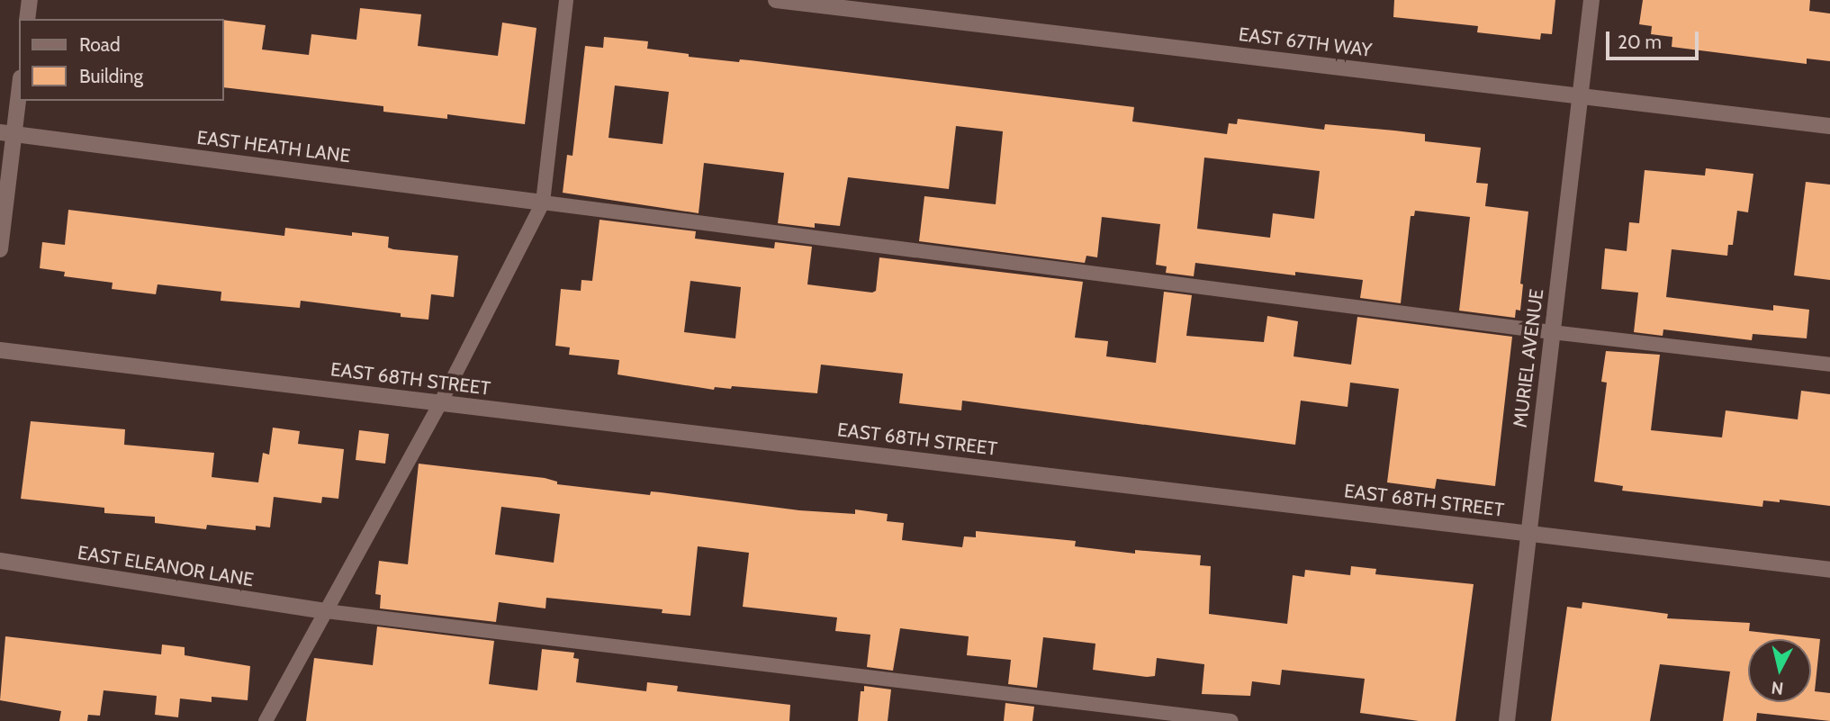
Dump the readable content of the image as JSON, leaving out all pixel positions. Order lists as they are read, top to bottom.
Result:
{
  "streets": {
    "street": [
      "EAST 67TH WAY",
      "EAST HEATH LANE",
      "MURIEL AVENUE",
      "EAST 68TH STREET",
      "EAST ELEANOR LANE"
    ]
  },
  "crossings": [
    ["EAST 67TH WAY", "MURIEL AVENUE"],
    ["MURIEL AVENUE", "EAST 68TH STREET"]
  ],
  "legend": ["Road", "Building"],
  "scale_bar": "20 m",
  "north": "bottom"
}
